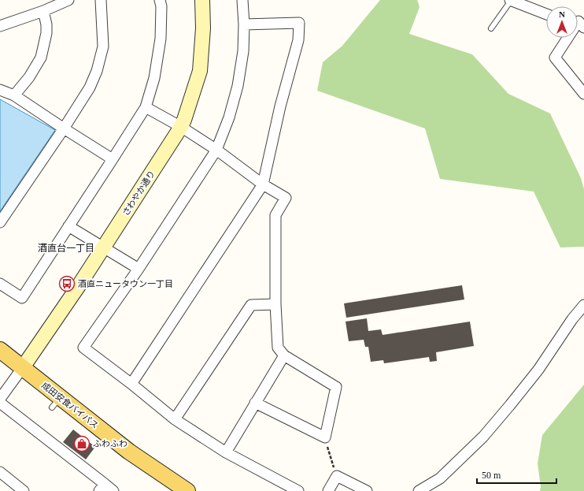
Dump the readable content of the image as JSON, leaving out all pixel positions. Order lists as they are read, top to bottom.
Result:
{
  "streets": {
    "main road": ["成田安食バイパス"],
    "street": ["さわやか通り"]
  },
  "crossings": [
    ["さわやか通り", "成田安食バイパス"]
  ],
  "districts": ["酒直台一丁目"],
  "places": {
    "bus stop": ["酒直ニュータウン一丁目"],
    "shop": ["ふわふわ"]
  },
  "scale_bar": "50 m",
  "north": "top"
}
